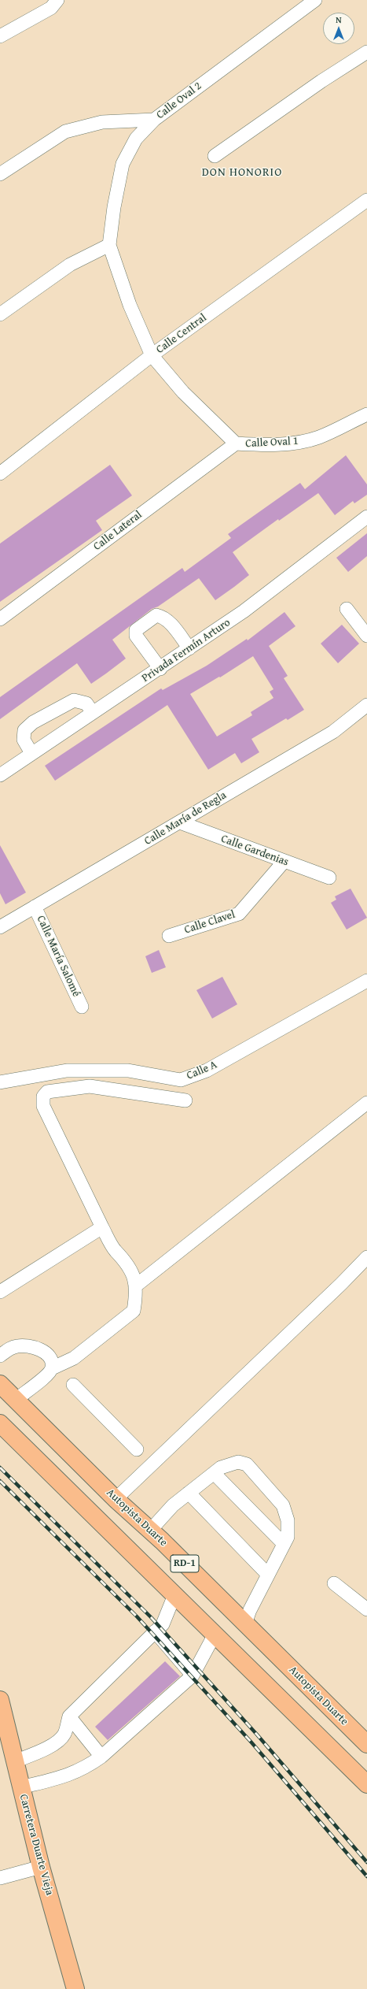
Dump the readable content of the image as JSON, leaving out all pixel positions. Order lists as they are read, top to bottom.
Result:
{
  "streets": {
    "main road": ["Autopista Duarte", "RD-1", "Carretera Duarte Vieja"],
    "street": [
      "Calle Oval 2",
      "Calle Central",
      "Calle Oval 1",
      "Calle Lateral",
      "Privada Fermín Arturo",
      "Calle María de Regla",
      "Calle Gardenias",
      "Calle Clavel",
      "Calle María Salomé",
      "Calle A"
    ]
  },
  "crossings": [
    ["Calle Oval 2", "Calle Central"],
    ["Calle Oval 2", "Calle Oval 1"],
    ["Calle Central", "Calle Oval 1"],
    ["Calle Oval 1", "Calle Lateral"],
    ["Calle María de Regla", "Calle Gardenias"],
    ["Calle María de Regla", "Calle María Salomé"],
    ["Calle Gardenias", "Calle Clavel"]
  ],
  "districts": ["DON HONORIO"],
  "north": "top"
}
